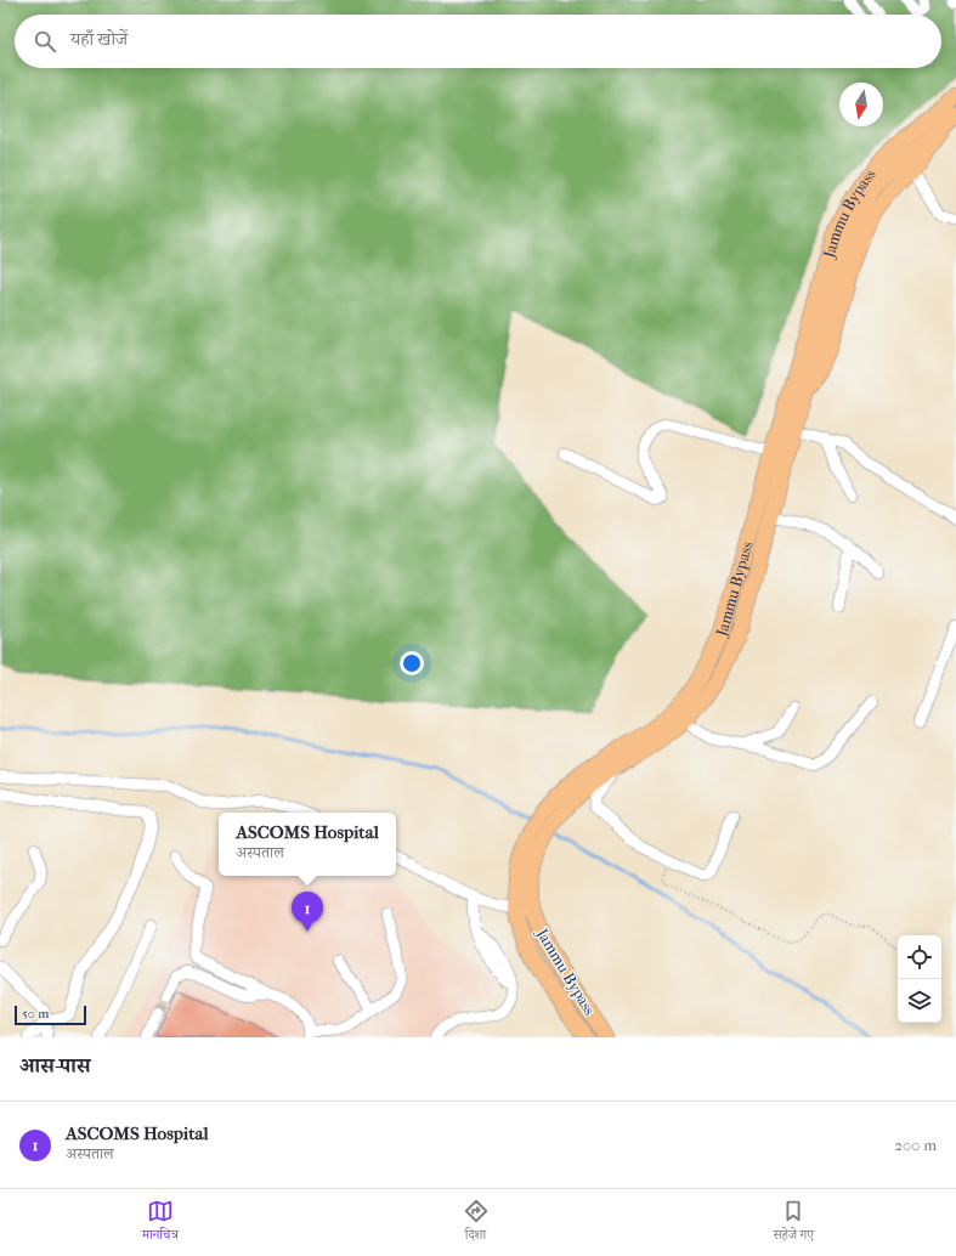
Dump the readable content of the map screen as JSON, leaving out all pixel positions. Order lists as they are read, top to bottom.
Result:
{
  "streets": {
    "highway": ["Jammu Bypass"]
  },
  "scale_bar": "50 m",
  "north": "bottom",
  "page": {
    "search": "यहाँ खोजें",
    "popup": ["ASCOMS Hospital", "अस्पताल"],
    "pins": "1",
    "scale": "50 m",
    "heading": "आस-पास",
    "list": [
      {
        "mark": "1",
        "name": "ASCOMS Hospital",
        "note": "अस्पताल",
        "value": "200 m"
      }
    ],
    "nav": ["मानचित्र", "दिशा", "सहेजे गए"]
  }
}
